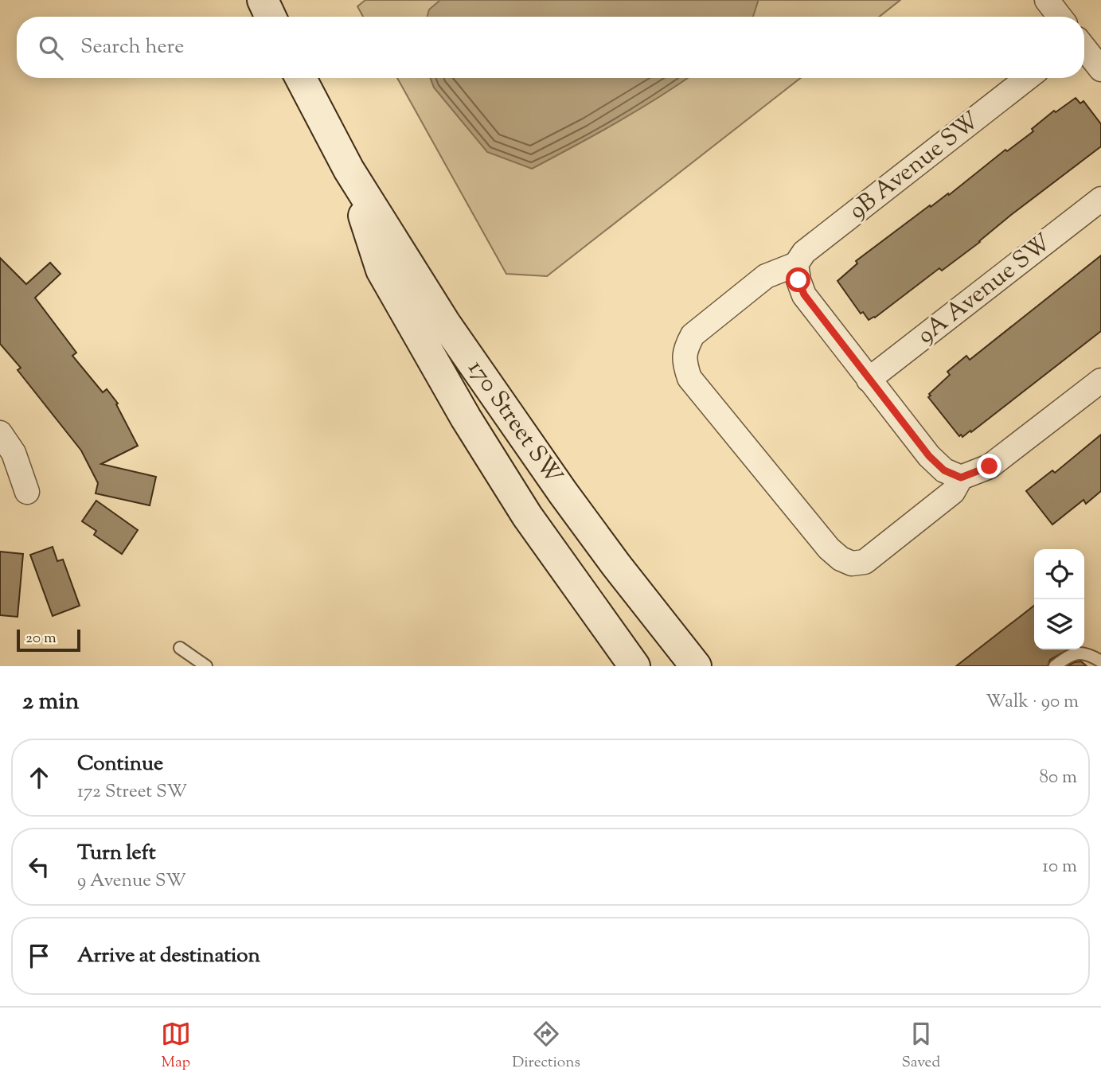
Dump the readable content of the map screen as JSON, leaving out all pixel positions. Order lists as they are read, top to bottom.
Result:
{
  "streets": {
    "main road": ["170 Street SW"],
    "street": ["9B Avenue SW", "9A Avenue SW"]
  },
  "scale_bar": "20 m",
  "page": {
    "search": "Search here",
    "scale": "20 m",
    "heading": ["2 min", "Walk · 90 m"],
    "list": [
      ["Continue", "172 Street SW", "80 m"],
      ["Turn left", "9 Avenue SW", "10 m"],
      "Arrive at destination"
    ],
    "nav": ["Map", "Directions", "Saved"]
  }
}
